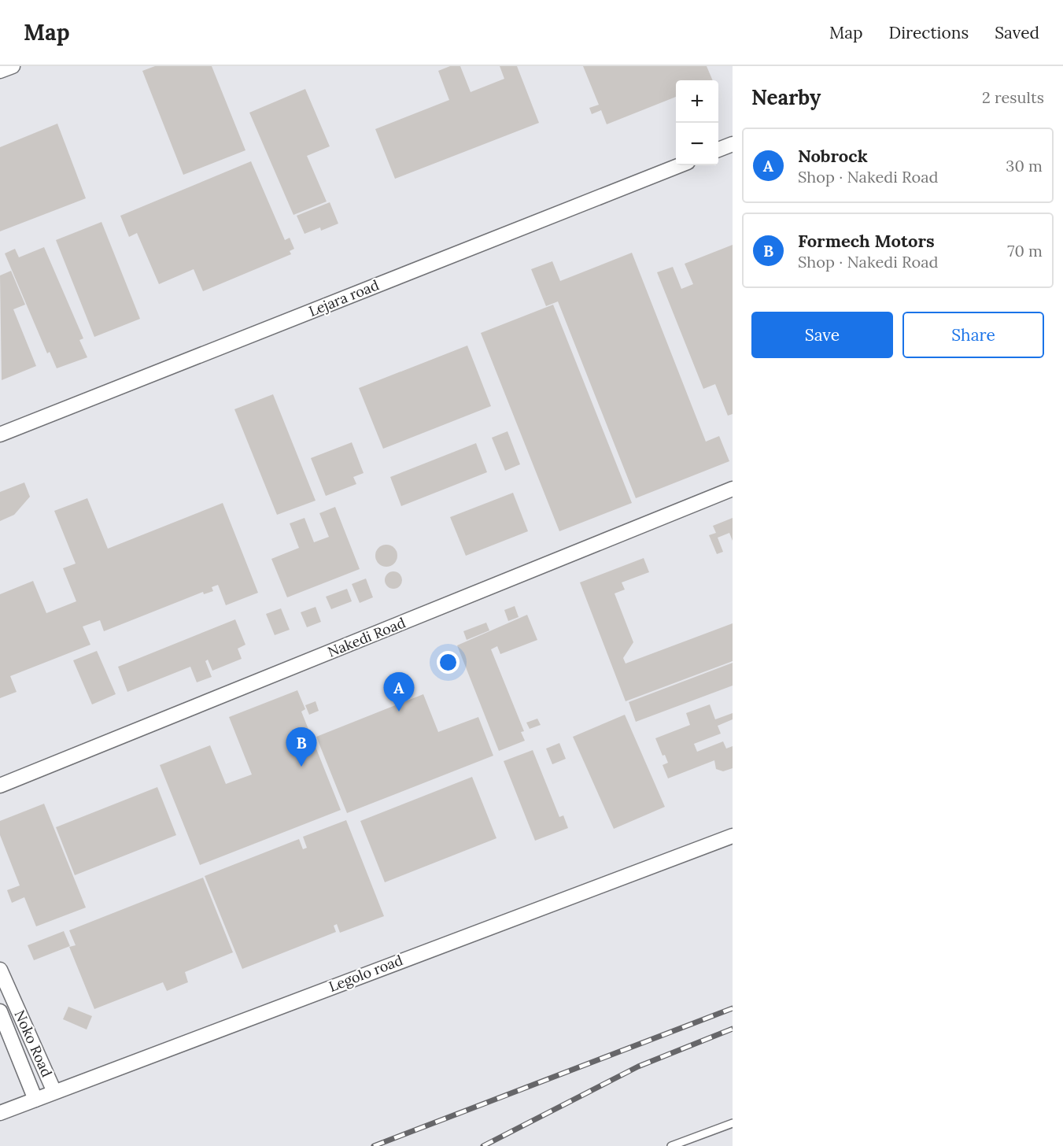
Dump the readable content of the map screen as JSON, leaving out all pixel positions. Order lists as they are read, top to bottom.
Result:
{
  "streets": {
    "street": [
      "Lejara road",
      "Nakedi Road",
      "Legolo road",
      "Noko Road"
    ]
  },
  "crossings": [
    ["Legolo road", "Noko Road"]
  ],
  "page": {
    "header": "Map",
    "nav": ["Map", "Directions", "Saved"],
    "heading": ["Nearby", "2 results"],
    "map_buttons": ["+", "−"],
    "list": [
      {
        "mark": "A",
        "name": "Nobrock",
        "note": "Shop · Nakedi Road",
        "value": "30 m"
      },
      {
        "mark": "B",
        "name": "Formech Motors",
        "note": "Shop · Nakedi Road",
        "value": "70 m"
      }
    ],
    "buttons": ["Save", "Share"],
    "pins": ["A", "B"]
  }
}
